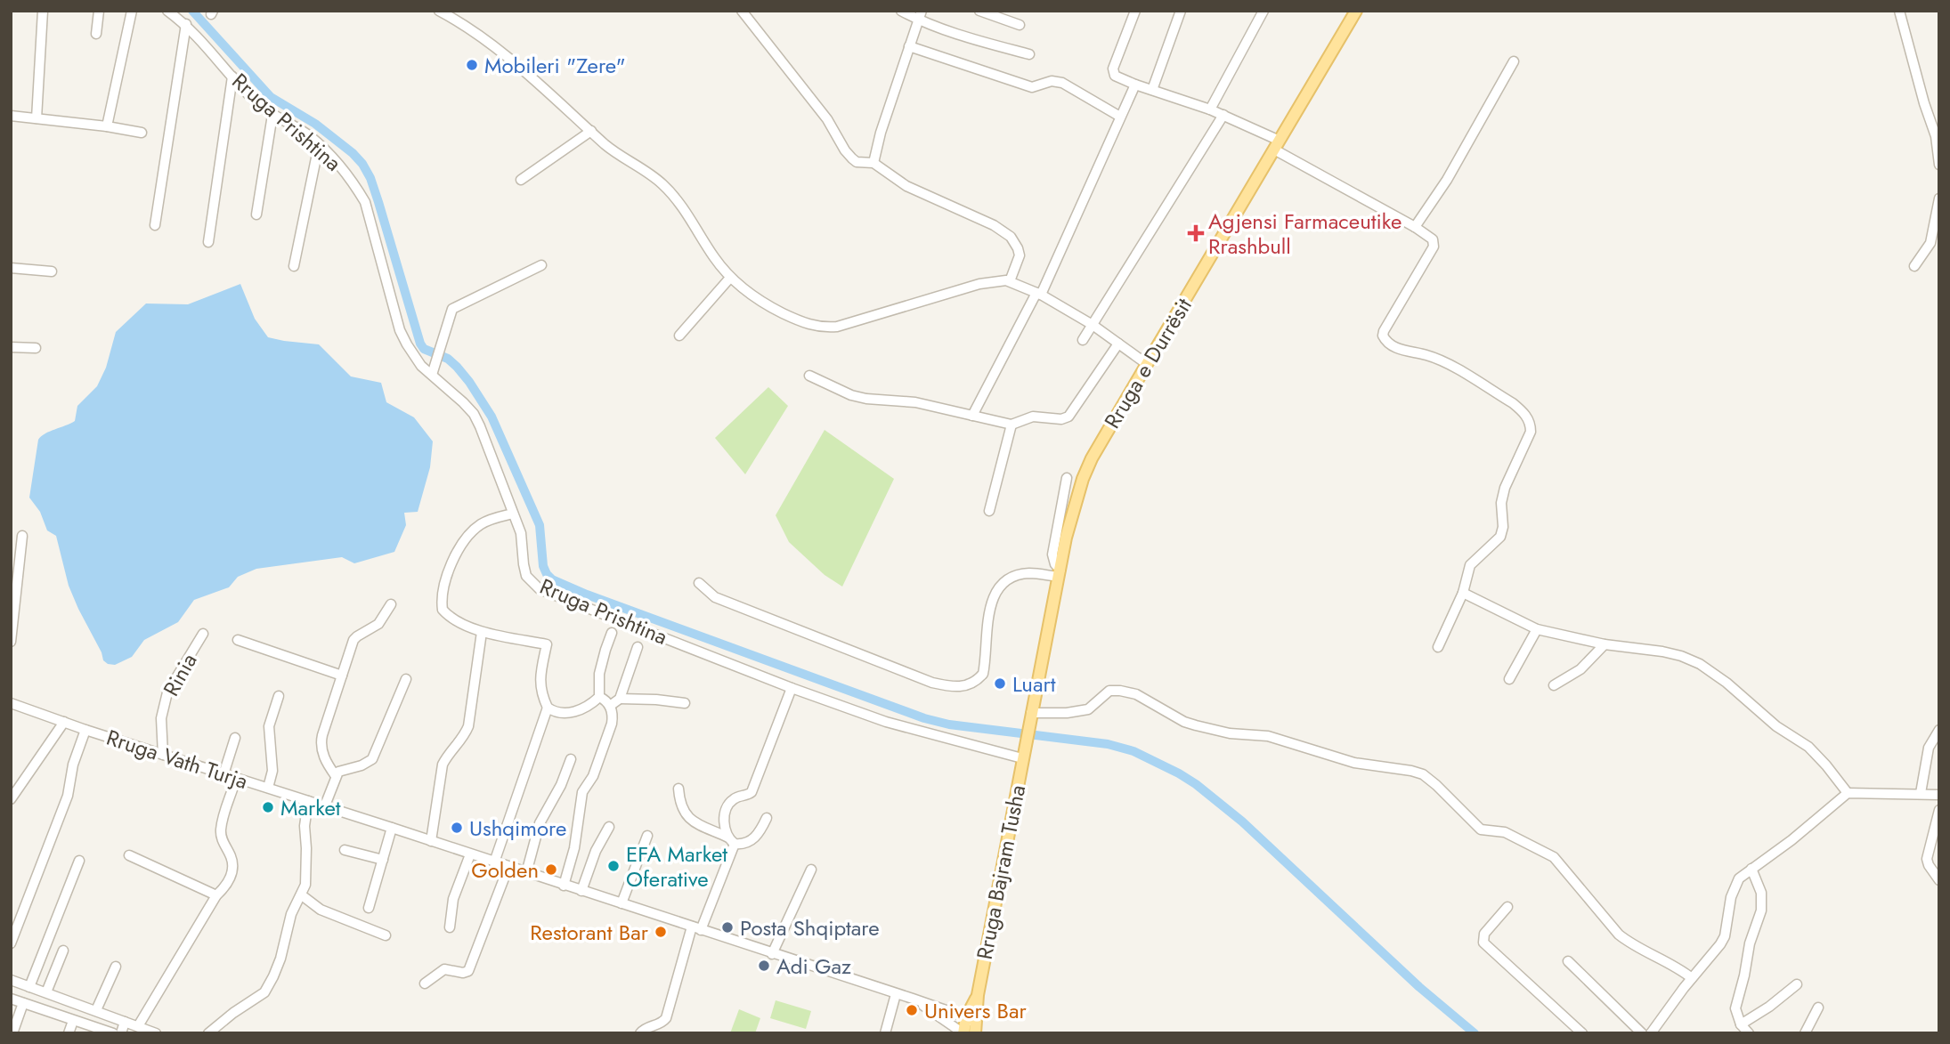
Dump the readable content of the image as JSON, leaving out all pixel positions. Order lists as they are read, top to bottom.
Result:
{
  "streets": {
    "main road": ["Rruga e Durrësit", "Rruga Bajram Tusha"],
    "street": ["Rruga Prishtina", "Rinia", "Rruga Vath Turja"]
  },
  "crossings": [
    ["Rruga Prishtina", "Rruga e Durrësit"],
    ["Rruga Prishtina", "Rruga Bajram Tusha"],
    ["Rruga e Durrësit", "Rruga Bajram Tusha"],
    ["Rinia", "Rruga Vath Turja"],
    ["Rruga Vath Turja", "Rruga Bajram Tusha"]
  ],
  "places": {
    "other": [
      "Mobileri \"Zere\"",
      "Luart",
      "Market",
      "Ushqimore",
      "EFA Market Oferative",
      "Golden",
      "Posta Shqiptare",
      "Restorant Bar",
      "Adi Gaz",
      "Univers Bar"
    ],
    "health": ["Agjensi Farmaceutike Rrashbull"]
  }
}
